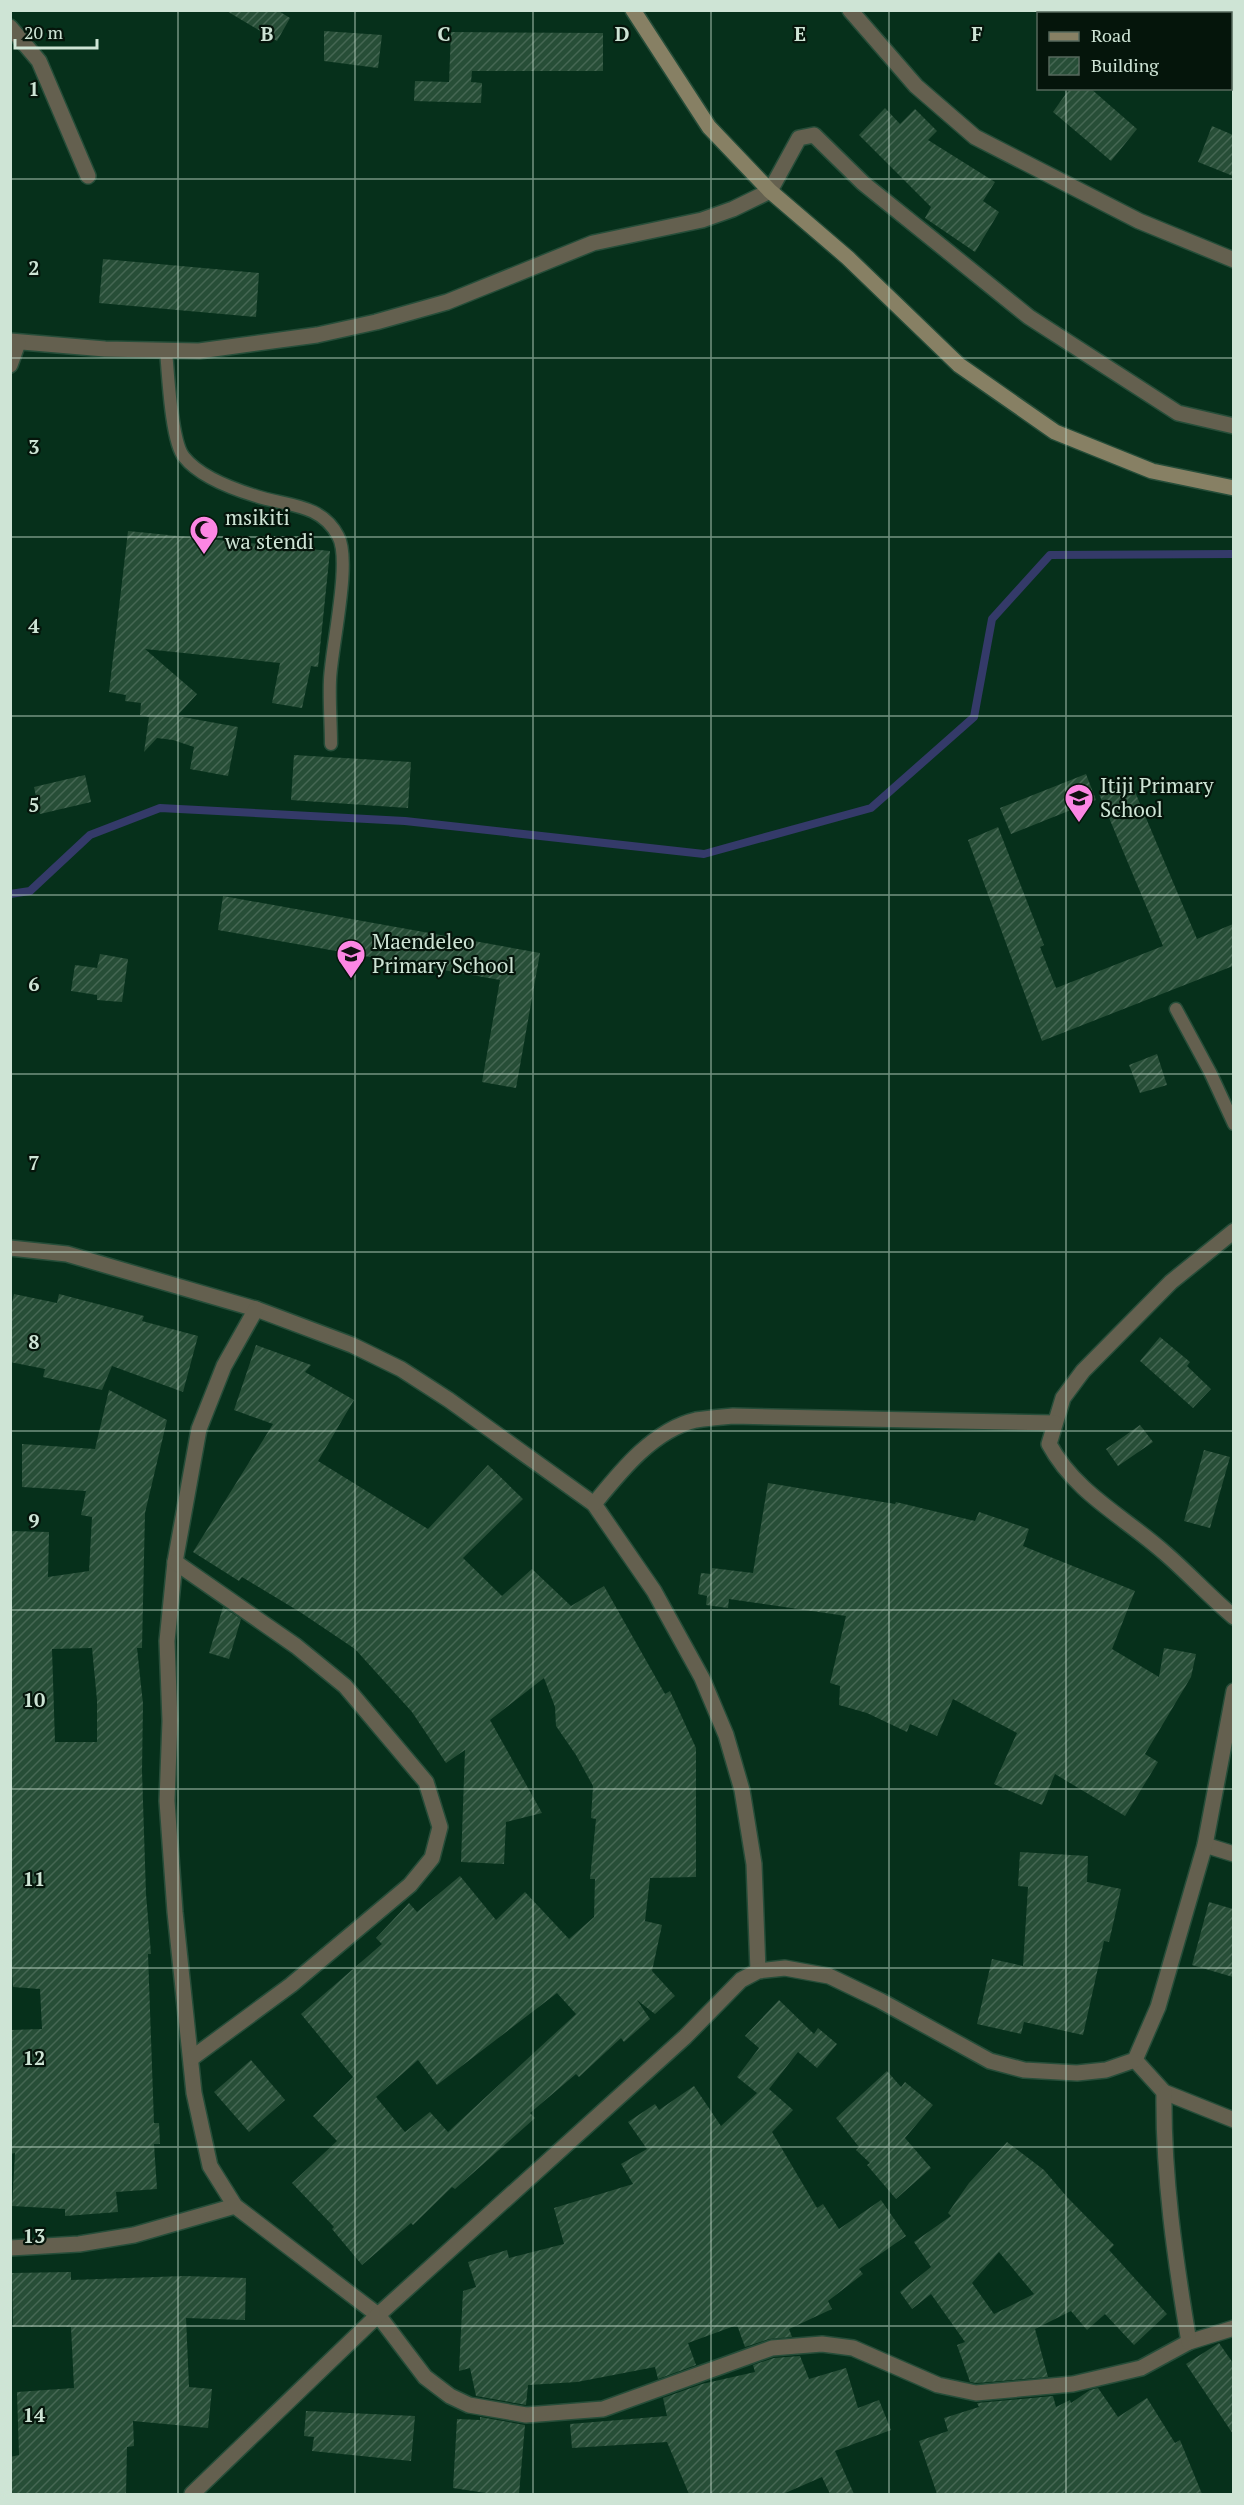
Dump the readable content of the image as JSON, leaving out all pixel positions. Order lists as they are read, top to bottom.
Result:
{
  "places": {
    "mosque": ["msikiti wa stendi"],
    "school or university": ["Itiji Primary School", "Maendeleo Primary School"]
  },
  "legend": ["Road", "Building"],
  "scale_bar": "20 m",
  "grid": {
    "columns": [
      "B",
      "C",
      "D",
      "E",
      "F"
    ],
    "rows": [
      "1",
      "2",
      "3",
      "4",
      "5",
      "6",
      "7",
      "8",
      "9",
      "10",
      "11",
      "12",
      "13",
      "14"
    ]
  }
}
